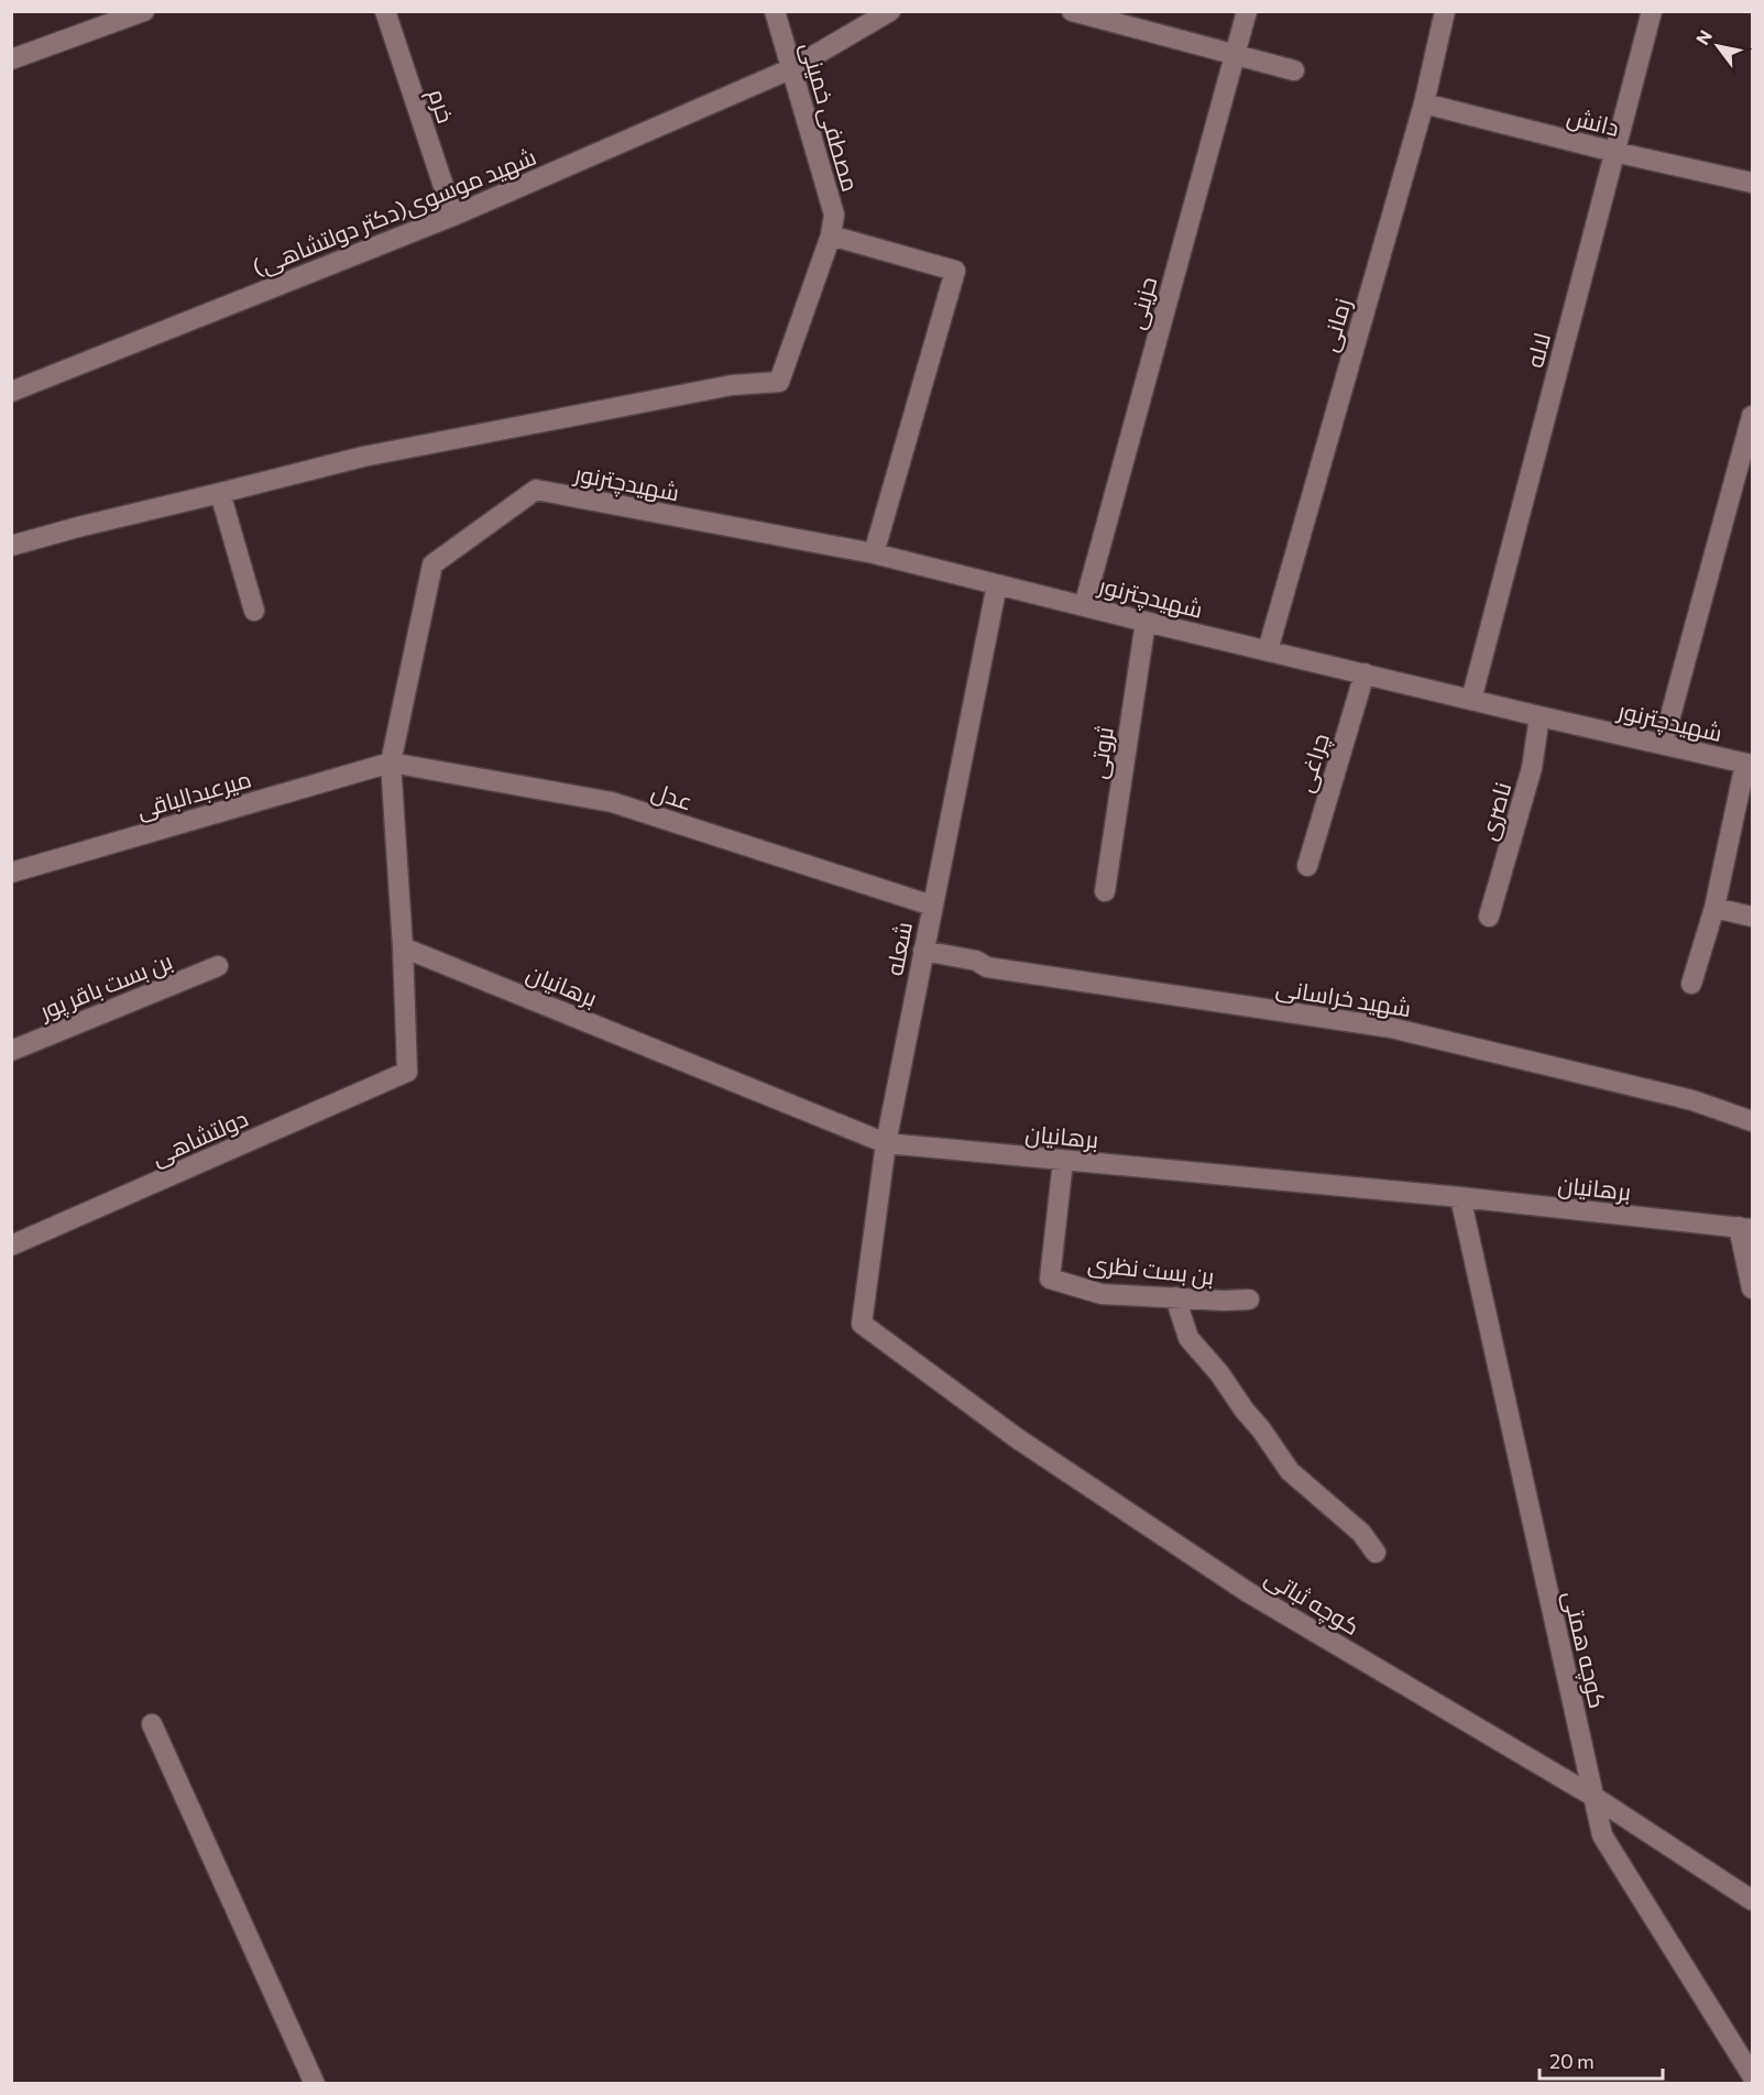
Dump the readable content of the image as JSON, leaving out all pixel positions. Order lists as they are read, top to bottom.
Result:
{
  "streets": {
    "street": [
      "خرم",
      "مصطفی خمینی",
      "دانش",
      "شهید موسوی(دکتر دولتشاهی)",
      "حزینی",
      "زمانی",
      "لاله",
      "شهیدچترنور",
      "ثروتی",
      "چراغی",
      "میرعبدالباقی",
      "عدل",
      "ناصری",
      "شعله",
      "بن بست باقر پور",
      "برهانیان",
      "شهید خراسانی",
      "دولتشاهی",
      "بن بست نظری",
      "کوچه ثباتی",
      "کوچه همتی"
    ]
  },
  "crossings": [
    ["خرم", "شهید موسوی(دکتر دولتشاهی)"],
    ["مصطفی خمینی", "شهید موسوی(دکتر دولتشاهی)"],
    ["دانش", "زمانی"],
    ["دانش", "لاله"],
    ["حزینی", "شهیدچترنور"],
    ["زمانی", "شهیدچترنور"],
    ["لاله", "شهیدچترنور"],
    ["شهیدچترنور", "ثروتی"],
    ["شهیدچترنور", "چراغی"],
    ["شهیدچترنور", "میرعبدالباقی"],
    ["شهیدچترنور", "عدل"],
    ["شهیدچترنور", "ناصری"],
    ["شهیدچترنور", "شعله"],
    ["میرعبدالباقی", "عدل"],
    ["عدل", "شعله"],
    ["شعله", "برهانیان"],
    ["شعله", "شهید خراسانی"],
    ["شعله", "کوچه ثباتی"],
    ["برهانیان", "دولتشاهی"],
    ["برهانیان", "بن بست نظری"],
    ["برهانیان", "کوچه همتی"],
    ["کوچه ثباتی", "کوچه همتی"]
  ],
  "scale_bar": "20 m",
  "north": "top left"
}
